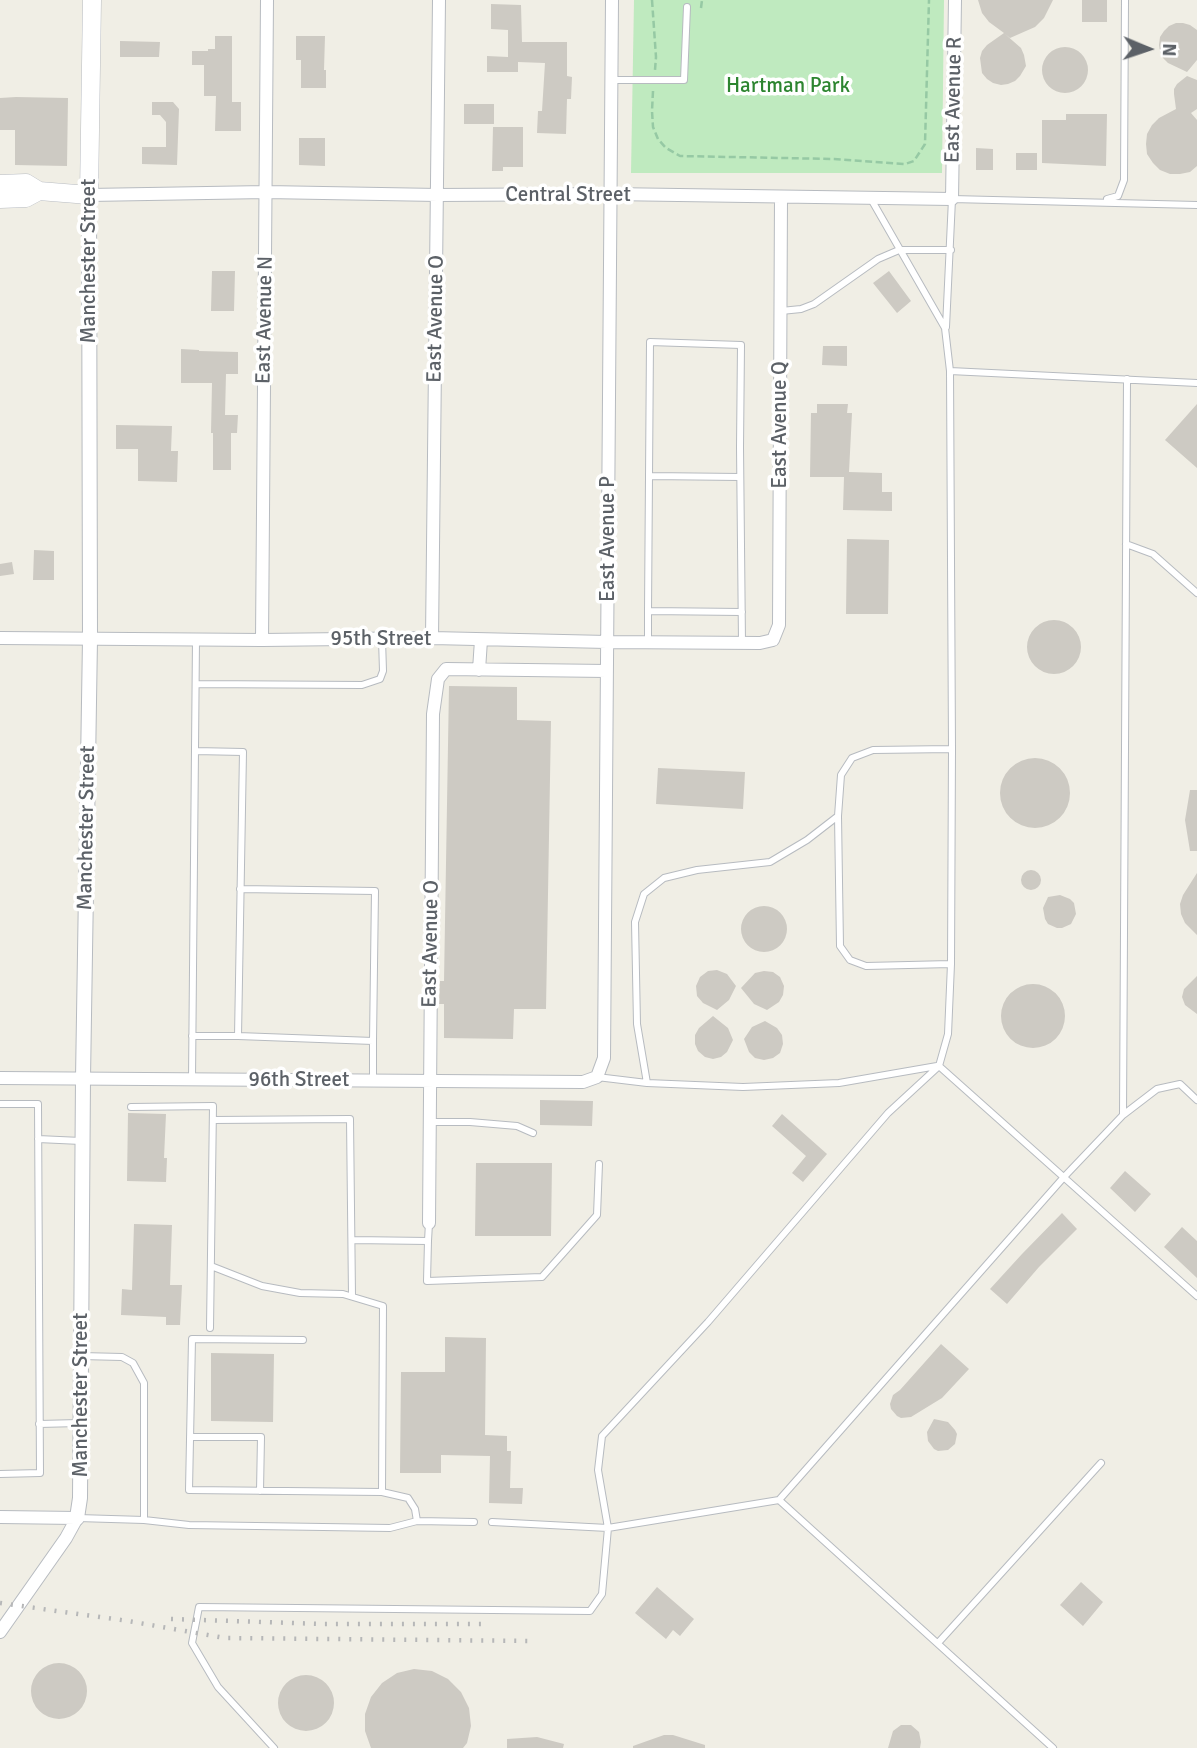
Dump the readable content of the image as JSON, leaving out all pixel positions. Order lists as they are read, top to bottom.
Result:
{
  "streets": {
    "main road": ["Central Street", "Manchester Street"],
    "street": [
      "East Avenue R",
      "East Avenue O",
      "East Avenue N",
      "East Avenue Q",
      "East Avenue P",
      "95th Street",
      "96th Street"
    ]
  },
  "crossings": [
    ["East Avenue R", "Central Street"],
    ["Central Street", "Manchester Street"],
    ["Central Street", "East Avenue O"],
    ["Central Street", "East Avenue N"],
    ["Central Street", "East Avenue Q"],
    ["Central Street", "East Avenue P"],
    ["Manchester Street", "95th Street"],
    ["Manchester Street", "96th Street"],
    ["East Avenue O", "95th Street"],
    ["East Avenue O", "96th Street"],
    ["East Avenue N", "95th Street"],
    ["East Avenue Q", "95th Street"],
    ["East Avenue P", "95th Street"],
    ["East Avenue P", "96th Street"]
  ],
  "parks": ["Hartman Park"],
  "north": "right"
}
